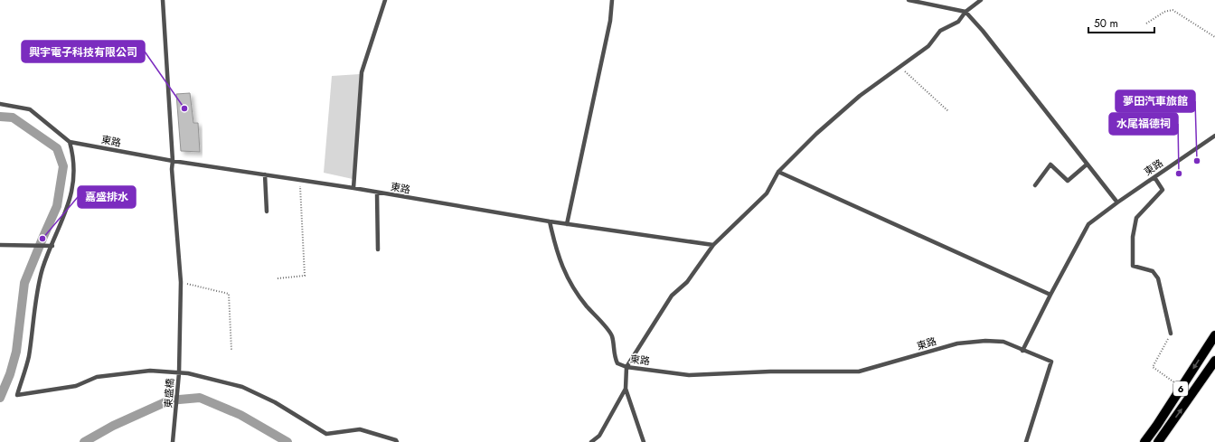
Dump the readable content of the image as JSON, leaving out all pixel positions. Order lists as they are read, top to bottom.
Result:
{
  "streets": {
    "main road": ["6"],
    "lane": ["東路", "東盛橋"]
  },
  "crossings": [
    ["東路", "東盛橋"]
  ],
  "places": [
    "興宇電子科技有限公司",
    "夢田汽車旅館",
    "水尾福德祠",
    "嘉盛排水"
  ],
  "scale_bar": "50 m"
}
